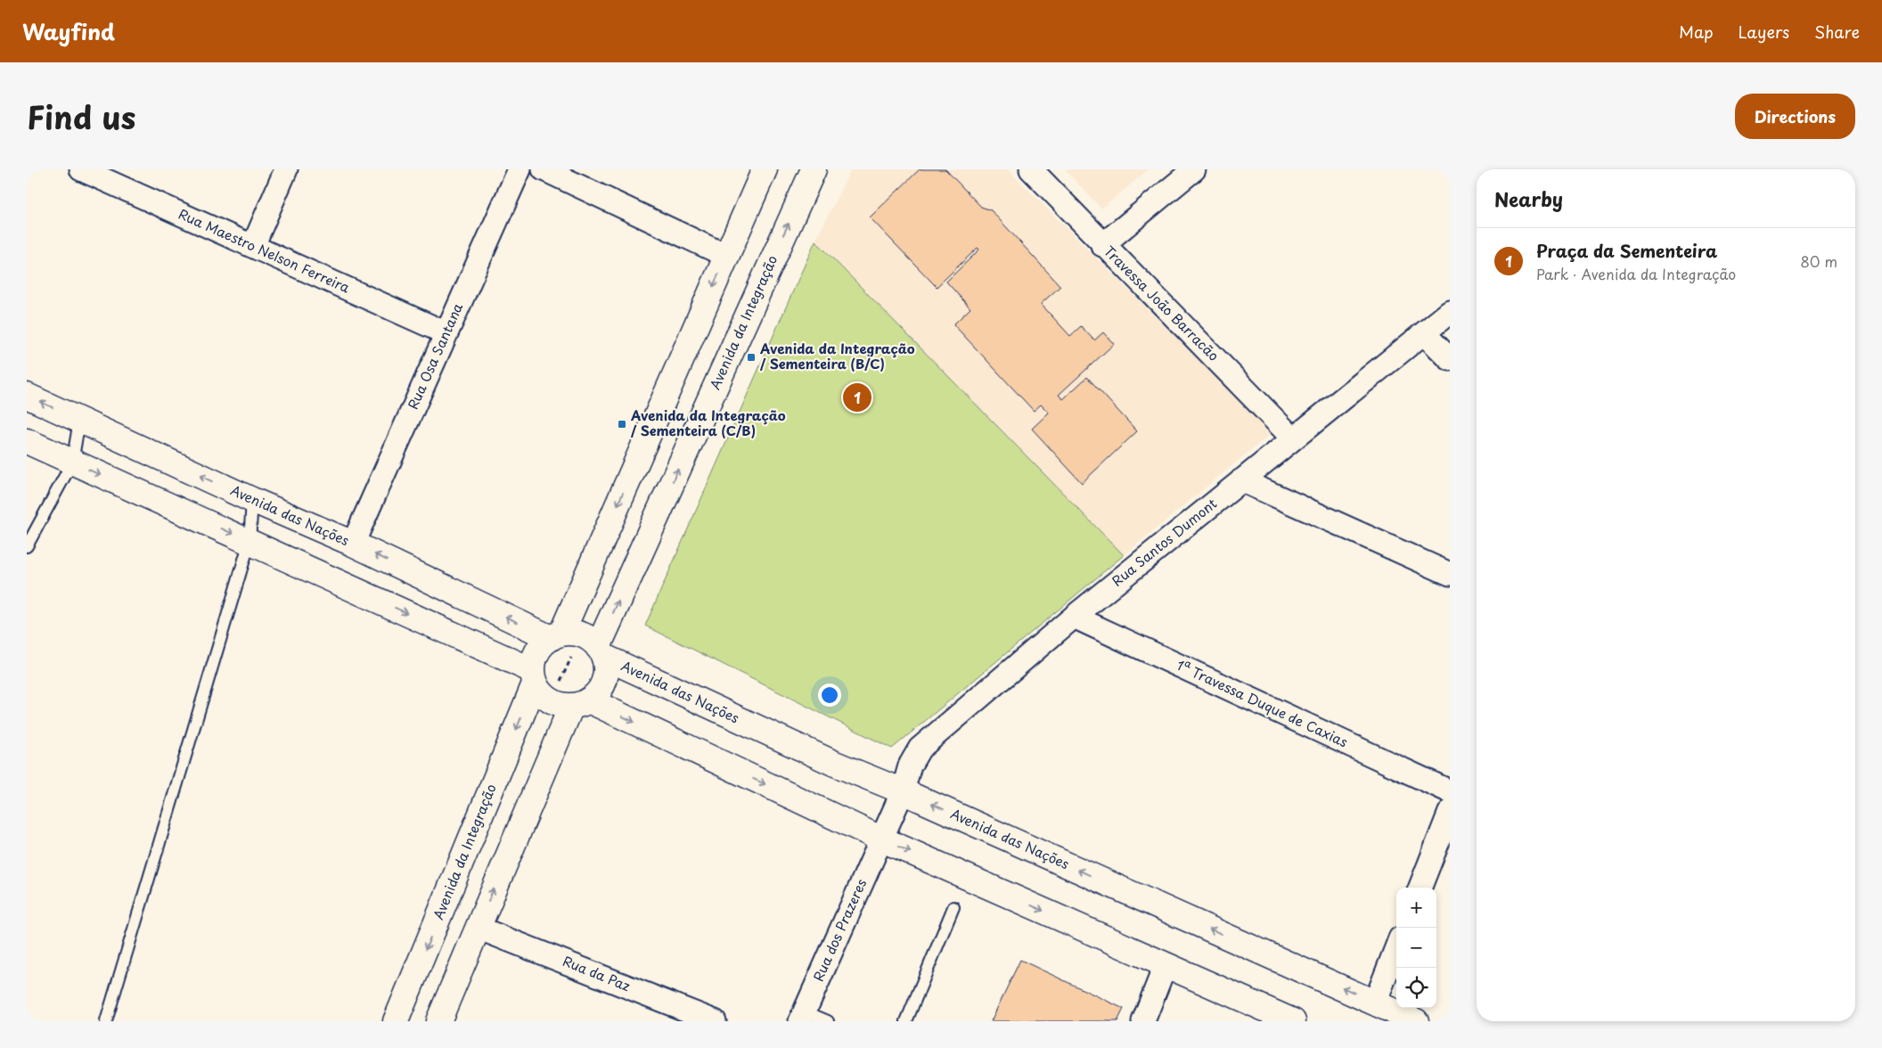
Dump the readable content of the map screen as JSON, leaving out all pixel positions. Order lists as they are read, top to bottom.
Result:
{
  "streets": {
    "main road": ["Avenida da Integração", "Avenida das Nações"],
    "street": [
      "Rua Maestro Nelson Ferreira",
      "Travessa João Barracão",
      "Rua Osa Santana",
      "Rua Santos Dumont",
      "1ª Travessa Duque de Caxias",
      "Rua dos Prazeres",
      "Rua da Paz"
    ]
  },
  "crossings": [
    ["Rua Maestro Nelson Ferreira", "Rua Osa Santana"],
    ["Travessa João Barracão", "Rua Santos Dumont"],
    ["Avenida da Integração", "Avenida das Nações"],
    ["Rua Osa Santana", "Avenida das Nações"],
    ["Avenida das Nações", "Rua Santos Dumont"],
    ["Avenida das Nações", "Rua dos Prazeres"],
    ["Rua Santos Dumont", "1ª Travessa Duque de Caxias"],
    ["Rua Santos Dumont", "Rua dos Prazeres"]
  ],
  "places": {
    "transit": ["Avenida da Integração / Sementeira (B/C)", "Avenida da Integração / Sementeira (C/B)"]
  },
  "page": {
    "header": "Wayfind",
    "nav": ["Map", "Layers", "Share"],
    "title": "Find us",
    "buttons": "Directions",
    "heading": "Nearby",
    "list": [
      {
        "mark": "1",
        "name": "Praça da Sementeira",
        "note": "Park · Avenida da Integração",
        "value": "80 m"
      }
    ],
    "pins": "1",
    "map_buttons": ["+", "−"]
  }
}
